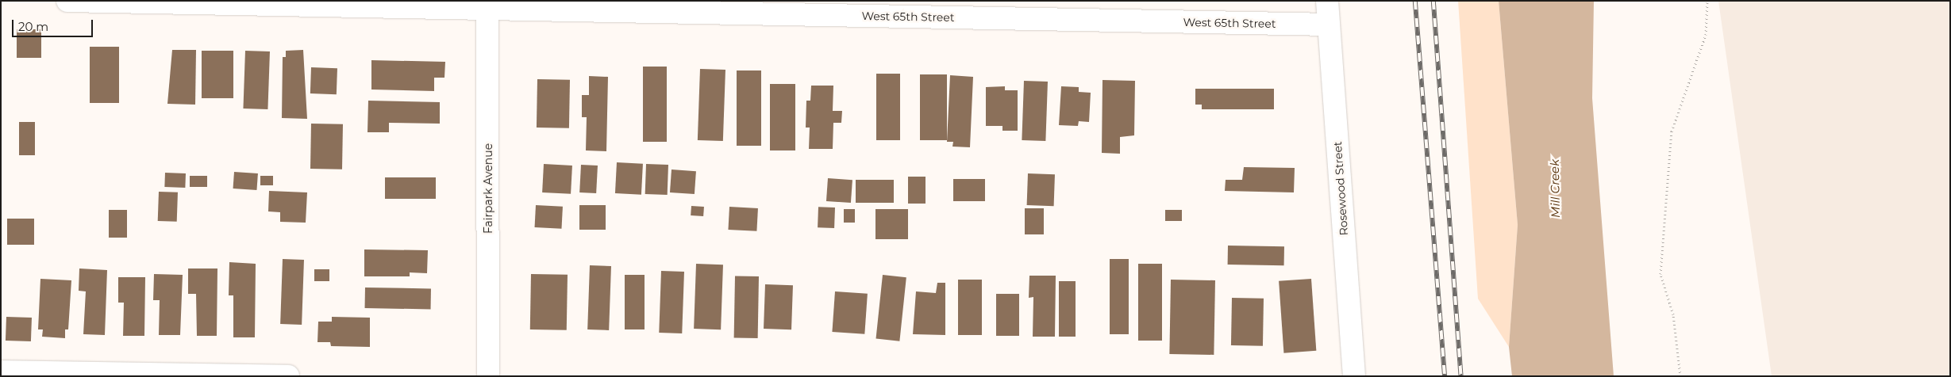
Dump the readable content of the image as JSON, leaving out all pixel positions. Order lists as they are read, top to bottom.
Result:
{
  "streets": {
    "street": ["West 65th Street", "Fairpark Avenue", "Rosewood Street"]
  },
  "crossings": [
    ["West 65th Street", "Fairpark Avenue"],
    ["West 65th Street", "Rosewood Street"]
  ],
  "water": ["Mill Creek"],
  "scale_bar": "20 m"
}
